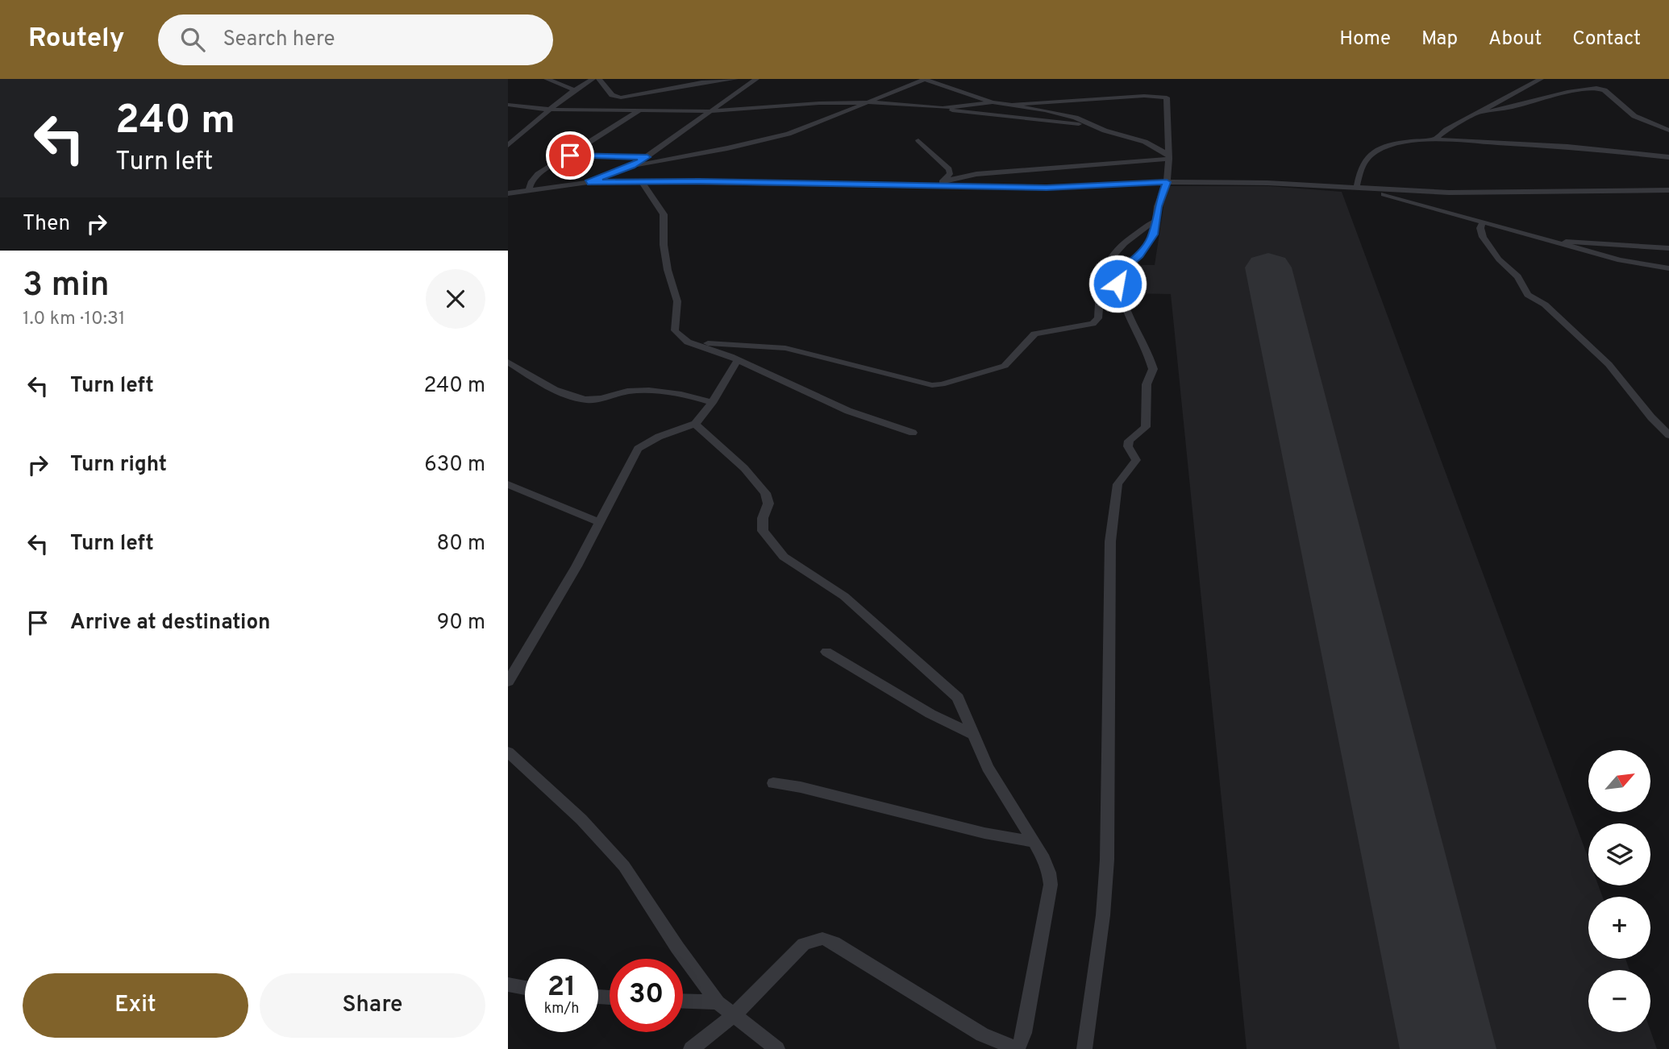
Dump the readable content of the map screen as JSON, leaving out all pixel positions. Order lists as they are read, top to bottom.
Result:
{
  "north": "top right",
  "page": {
    "header": "Routely",
    "search": "Search here",
    "nav": [
      "Home",
      "Map",
      "About",
      "Contact"
    ],
    "turn": ["240 m", "Turn left"],
    "then": "Then",
    "heading": ["3 min", "1.0 km · 10:31"],
    "list": [
      {
        "name": "Turn left",
        "value": "240 m"
      },
      {
        "name": "Turn right",
        "value": "630 m"
      },
      {
        "name": "Turn left",
        "value": "80 m"
      },
      {
        "name": "Arrive at destination",
        "value": "90 m"
      }
    ],
    "map_buttons": ["+", "−"],
    "speed": "21 km/h",
    "limit": "30",
    "buttons": ["Exit", "Share"]
  }
}
